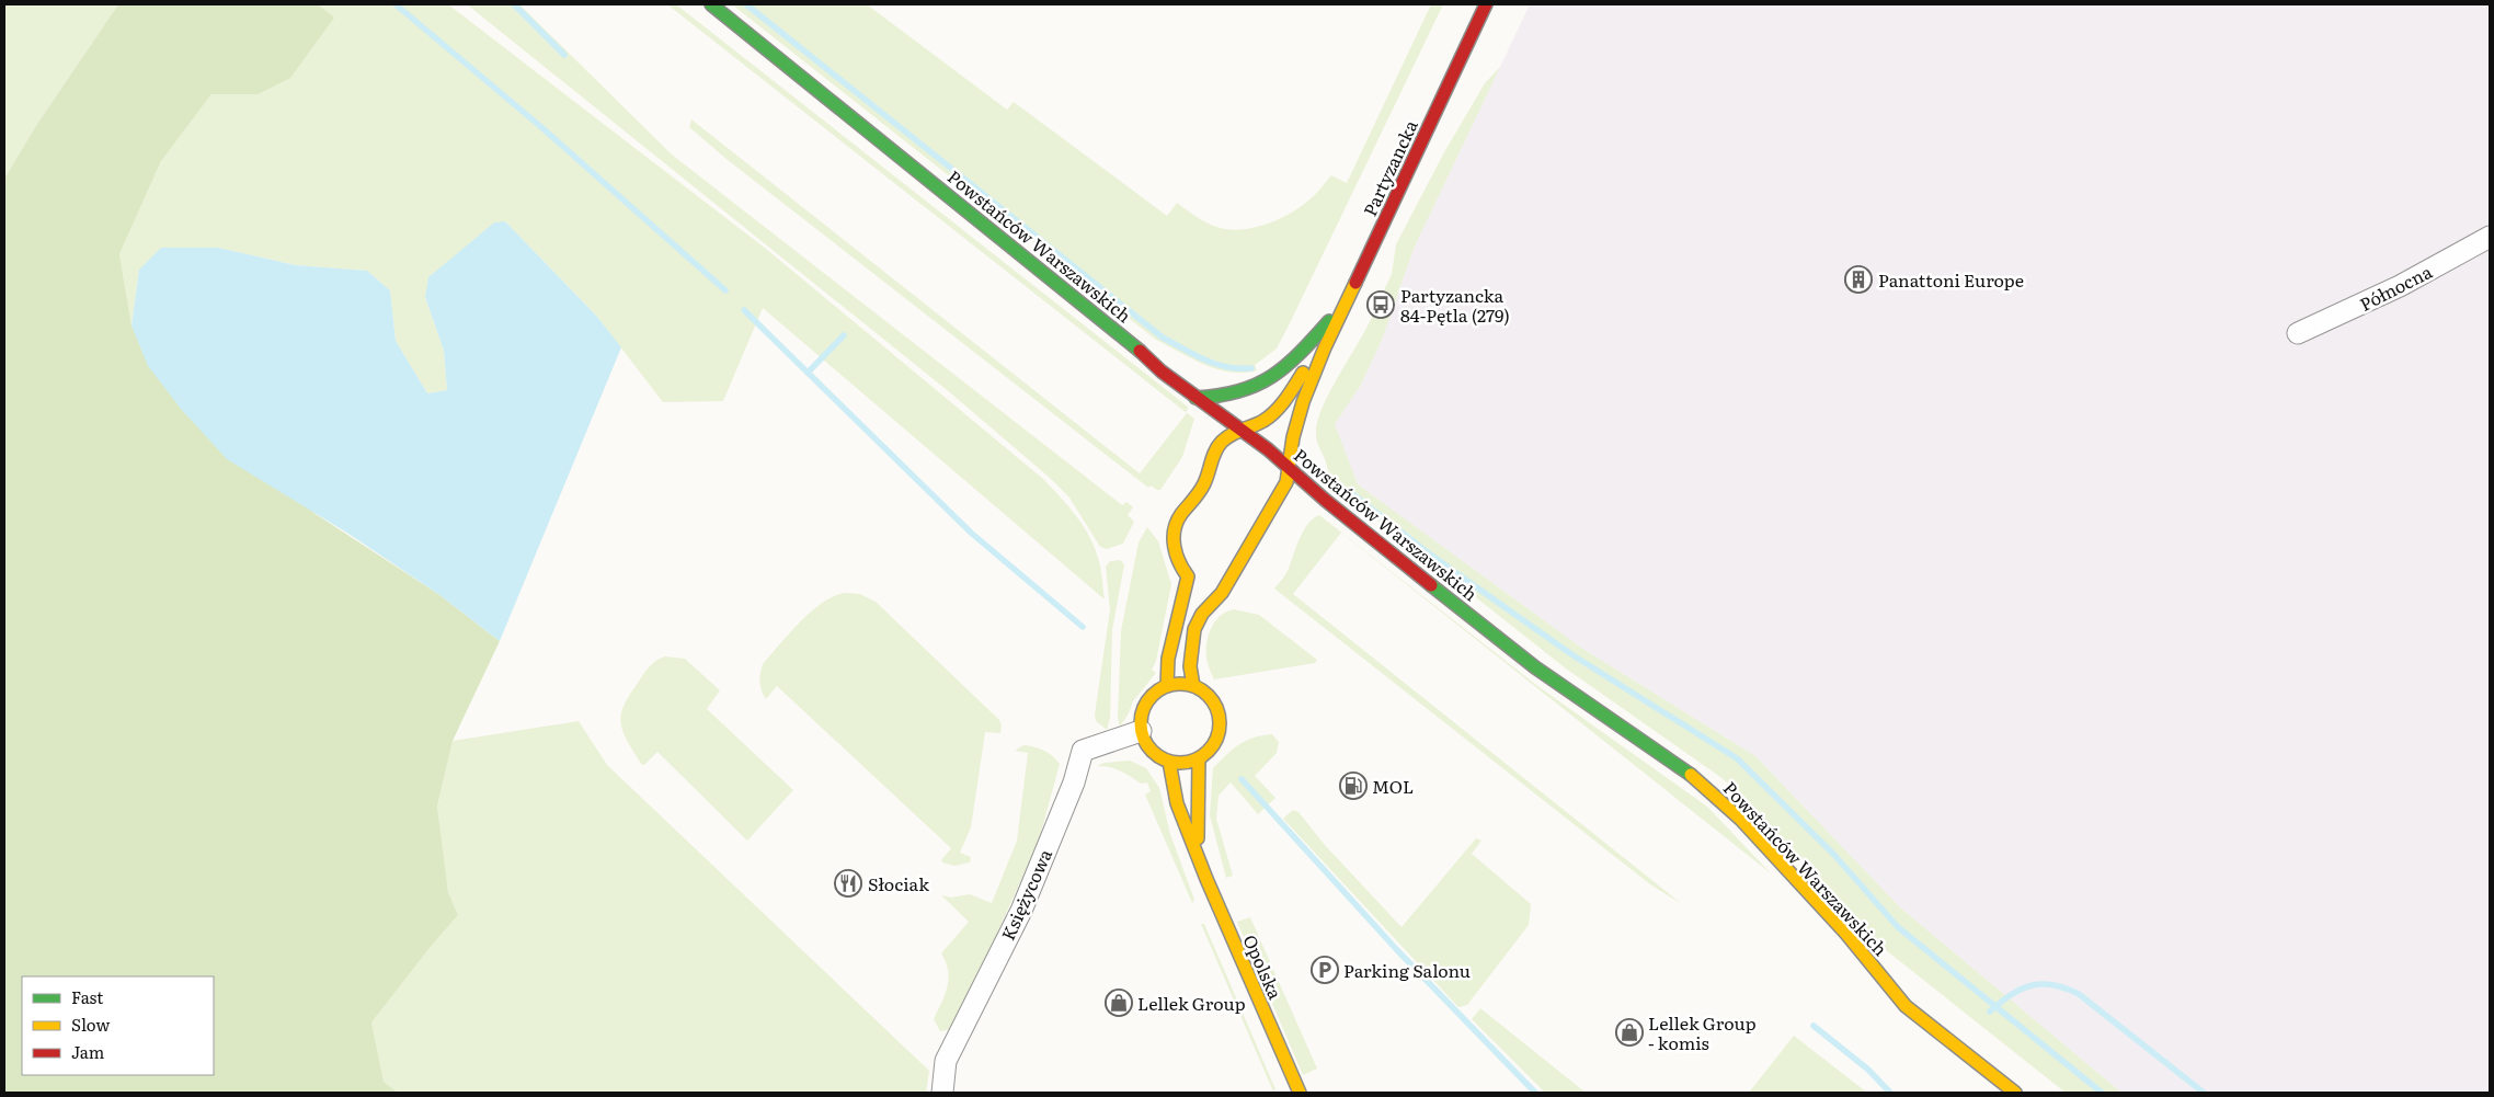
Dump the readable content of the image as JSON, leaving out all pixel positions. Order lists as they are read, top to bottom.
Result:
{
  "streets": {
    "main road": ["Partyzancka", "Powstańców Warszawskich", "Opolska"],
    "street": ["Północna", "Księżycowa"]
  },
  "crossings": [
    ["Partyzancka", "Powstańców Warszawskich"],
    ["Partyzancka", "Księżycowa"],
    ["Partyzancka", "Opolska"],
    ["Księżycowa", "Opolska"]
  ],
  "places": {
    "building": ["Panattoni Europe"],
    "bus stop": ["Partyzancka 84-Pętla (279)"],
    "fuel station": ["MOL"],
    "restaurant": ["Słociak"],
    "parking": ["Parking Salonu"],
    "shop": ["Lellek Group", "Lellek Group - komis"]
  },
  "legend": ["Fast", "Slow", "Jam"]
}
